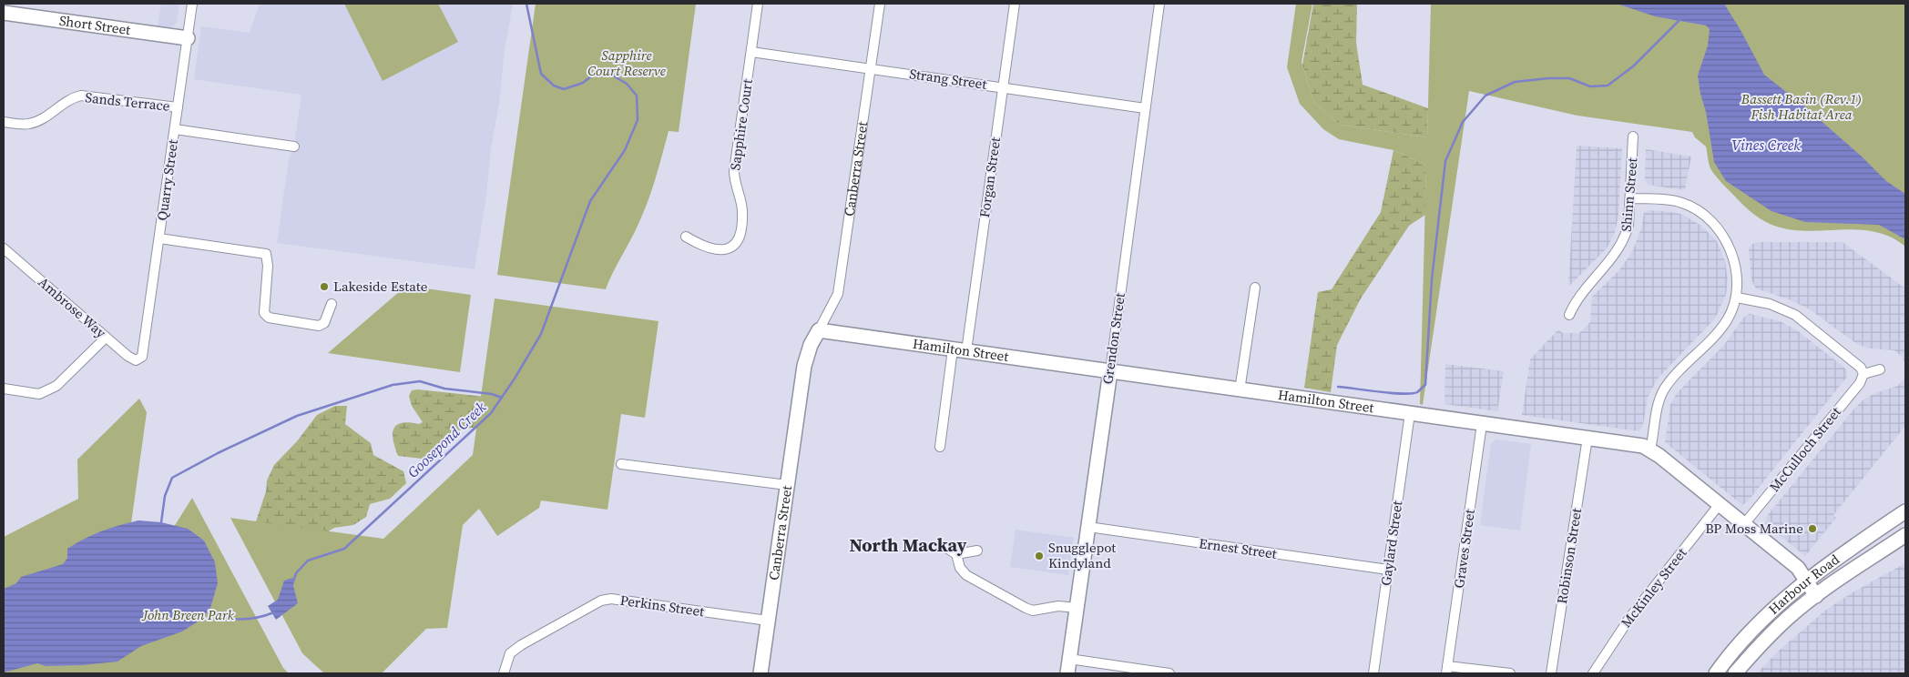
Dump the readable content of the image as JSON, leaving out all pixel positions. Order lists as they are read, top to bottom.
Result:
{
  "streets": {
    "street": [
      "Short Street",
      "Strang Street",
      "Sands Terrace",
      "Sapphire Court",
      "Canberra Street",
      "Forgan Street",
      "Quarry Street",
      "Shinn Street",
      "Ambrose Way",
      "Grendon Street",
      "Hamilton Street",
      "McCulloch Street",
      "Gaylard Street",
      "Ernest Street",
      "Graves Street",
      "Robinson Street",
      "Harbour Road",
      "McKinley Street",
      "Perkins Street"
    ]
  },
  "crossings": [
    ["Short Street", "Quarry Street"],
    ["Strang Street", "Sapphire Court"],
    ["Strang Street", "Canberra Street"],
    ["Strang Street", "Forgan Street"],
    ["Strang Street", "Grendon Street"],
    ["Sands Terrace", "Quarry Street"],
    ["Canberra Street", "Hamilton Street"],
    ["Canberra Street", "Perkins Street"],
    ["Forgan Street", "Hamilton Street"],
    ["Quarry Street", "Ambrose Way"],
    ["Grendon Street", "Hamilton Street"],
    ["Grendon Street", "Ernest Street"],
    ["Hamilton Street", "McCulloch Street"],
    ["Hamilton Street", "Gaylard Street"],
    ["Hamilton Street", "Graves Street"],
    ["Hamilton Street", "Robinson Street"],
    ["Hamilton Street", "Harbour Road"],
    ["Hamilton Street", "McKinley Street"],
    ["Gaylard Street", "Ernest Street"]
  ],
  "districts": ["North Mackay"],
  "water": ["Vines Creek", "Goosepond Creek"],
  "parks": ["Sapphire Court Reserve", "Bassett Basin (Rev.1) Fish Habitat Area", "John Breen Park"],
  "places": ["Lakeside Estate", "BP Moss Marine", "Snugglepot Kindyland"]
}
